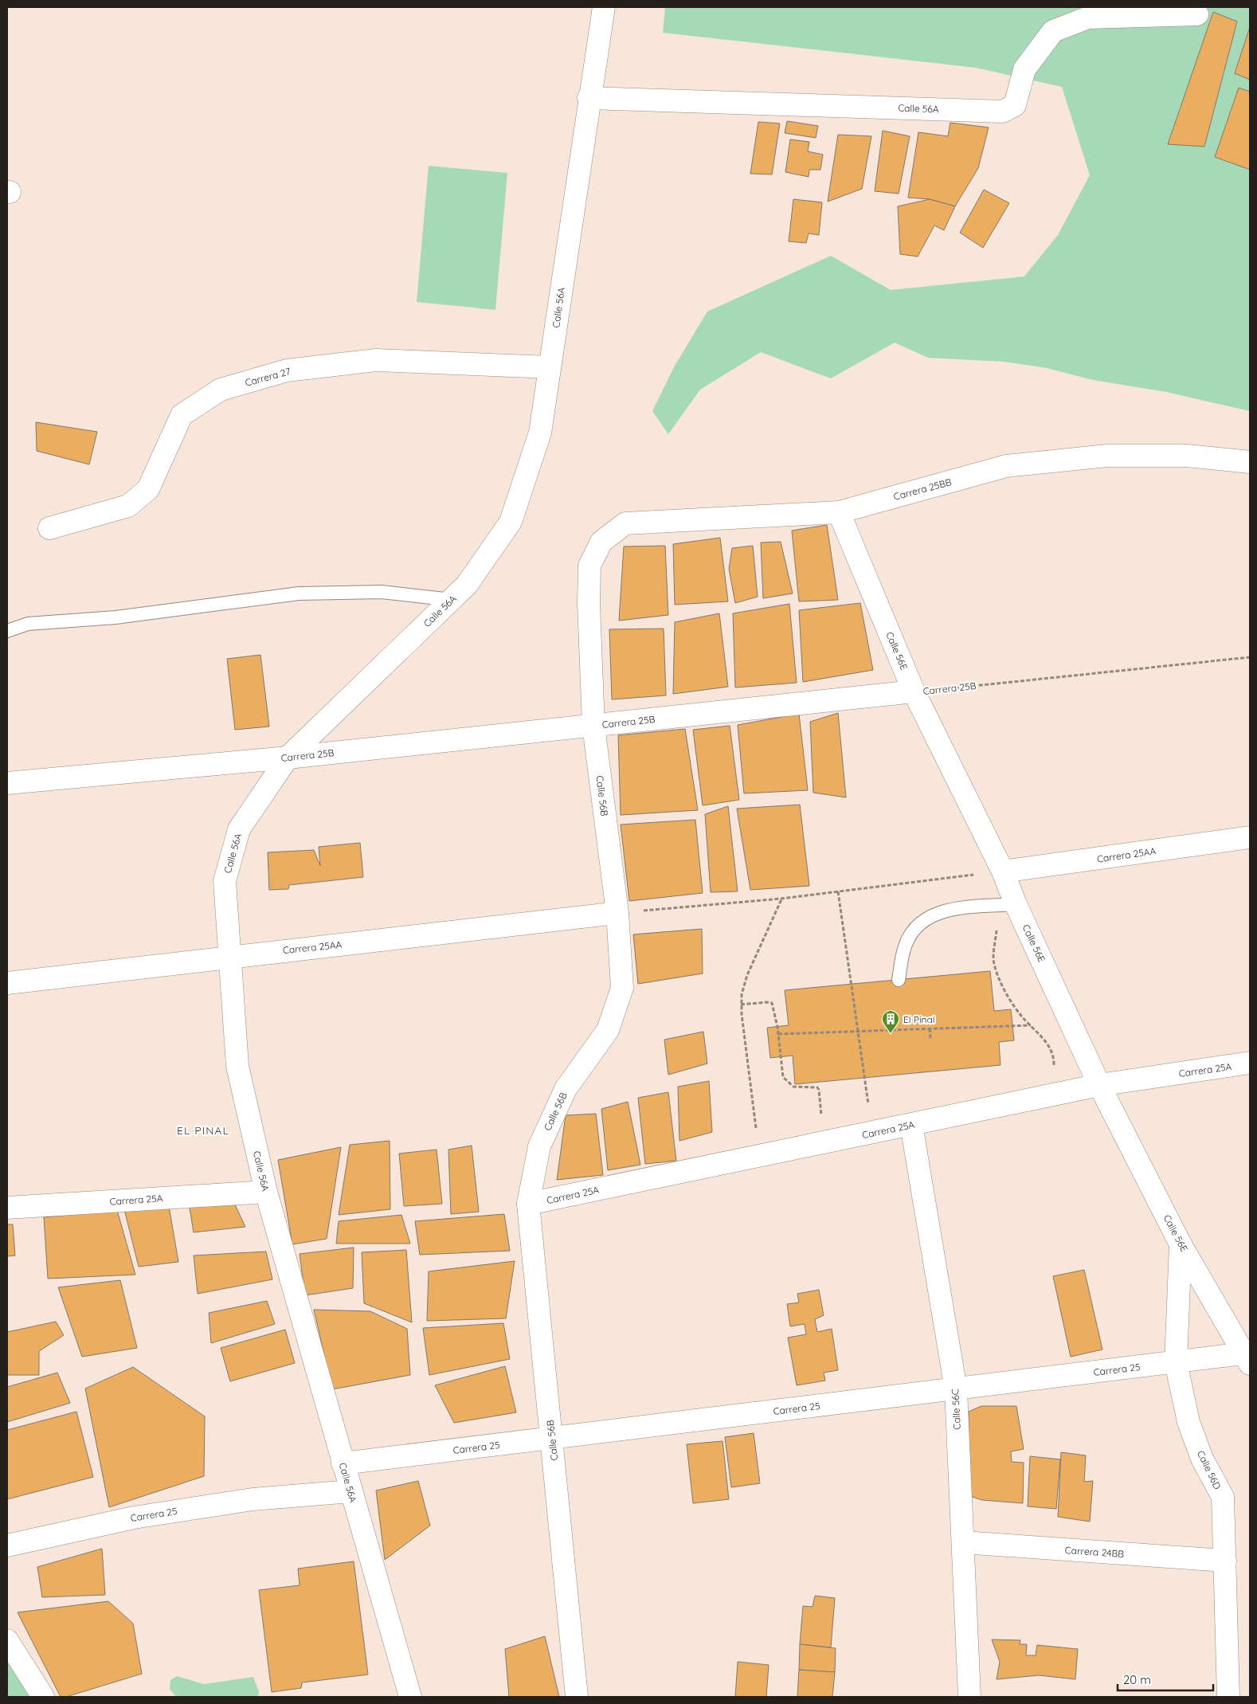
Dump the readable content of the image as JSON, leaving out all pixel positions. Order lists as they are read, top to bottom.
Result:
{
  "streets": {
    "street": [
      "Calle 56A",
      "Carrera 27",
      "Carrera 25BB",
      "Calle 56E",
      "Carrera 25B",
      "Calle 56B",
      "Carrera 25AA",
      "Carrera 25A",
      "Carrera 25",
      "Calle 56C",
      "Calle 56D",
      "Carrera 24BB"
    ]
  },
  "crossings": [
    ["Calle 56A", "Carrera 27"],
    ["Calle 56A", "Carrera 25B"],
    ["Calle 56A", "Carrera 25AA"],
    ["Calle 56A", "Carrera 25A"],
    ["Calle 56A", "Carrera 25"],
    ["Carrera 25BB", "Calle 56E"],
    ["Carrera 25BB", "Calle 56B"],
    ["Calle 56E", "Carrera 25B"],
    ["Calle 56E", "Carrera 25AA"],
    ["Calle 56E", "Carrera 25A"],
    ["Calle 56E", "Carrera 25"],
    ["Calle 56E", "Calle 56D"],
    ["Carrera 25B", "Calle 56B"],
    ["Calle 56B", "Carrera 25AA"],
    ["Calle 56B", "Carrera 25A"],
    ["Calle 56B", "Carrera 25"],
    ["Carrera 25A", "Calle 56C"],
    ["Carrera 25", "Calle 56C"],
    ["Carrera 25", "Calle 56D"],
    ["Calle 56C", "Carrera 24BB"],
    ["Calle 56D", "Carrera 24BB"]
  ],
  "districts": ["EL PINAL"],
  "places": {
    "building": ["El Pinal"]
  },
  "scale_bar": "20 m"
}
